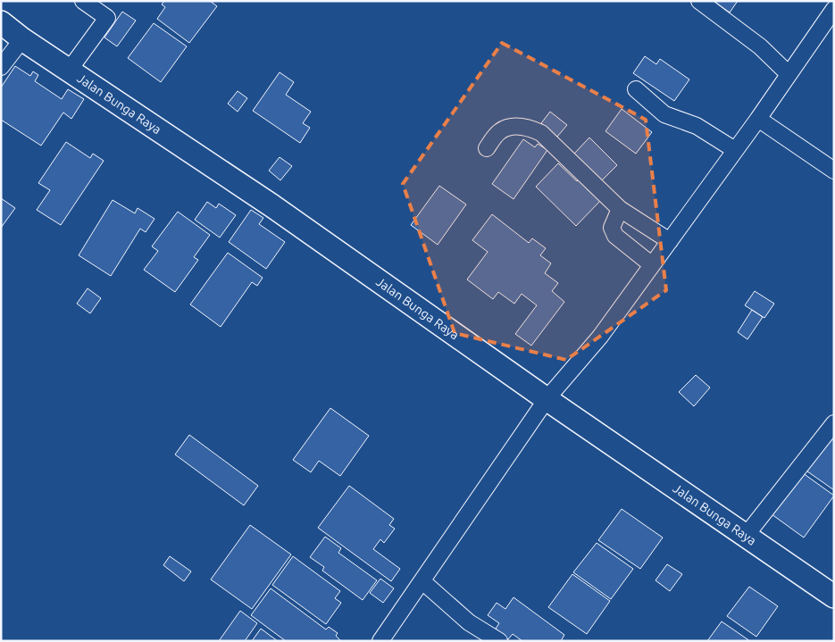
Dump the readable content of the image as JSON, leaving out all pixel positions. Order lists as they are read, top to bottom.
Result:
{
  "streets": {
    "street": ["Jalan Bunga Raya"]
  }
}
